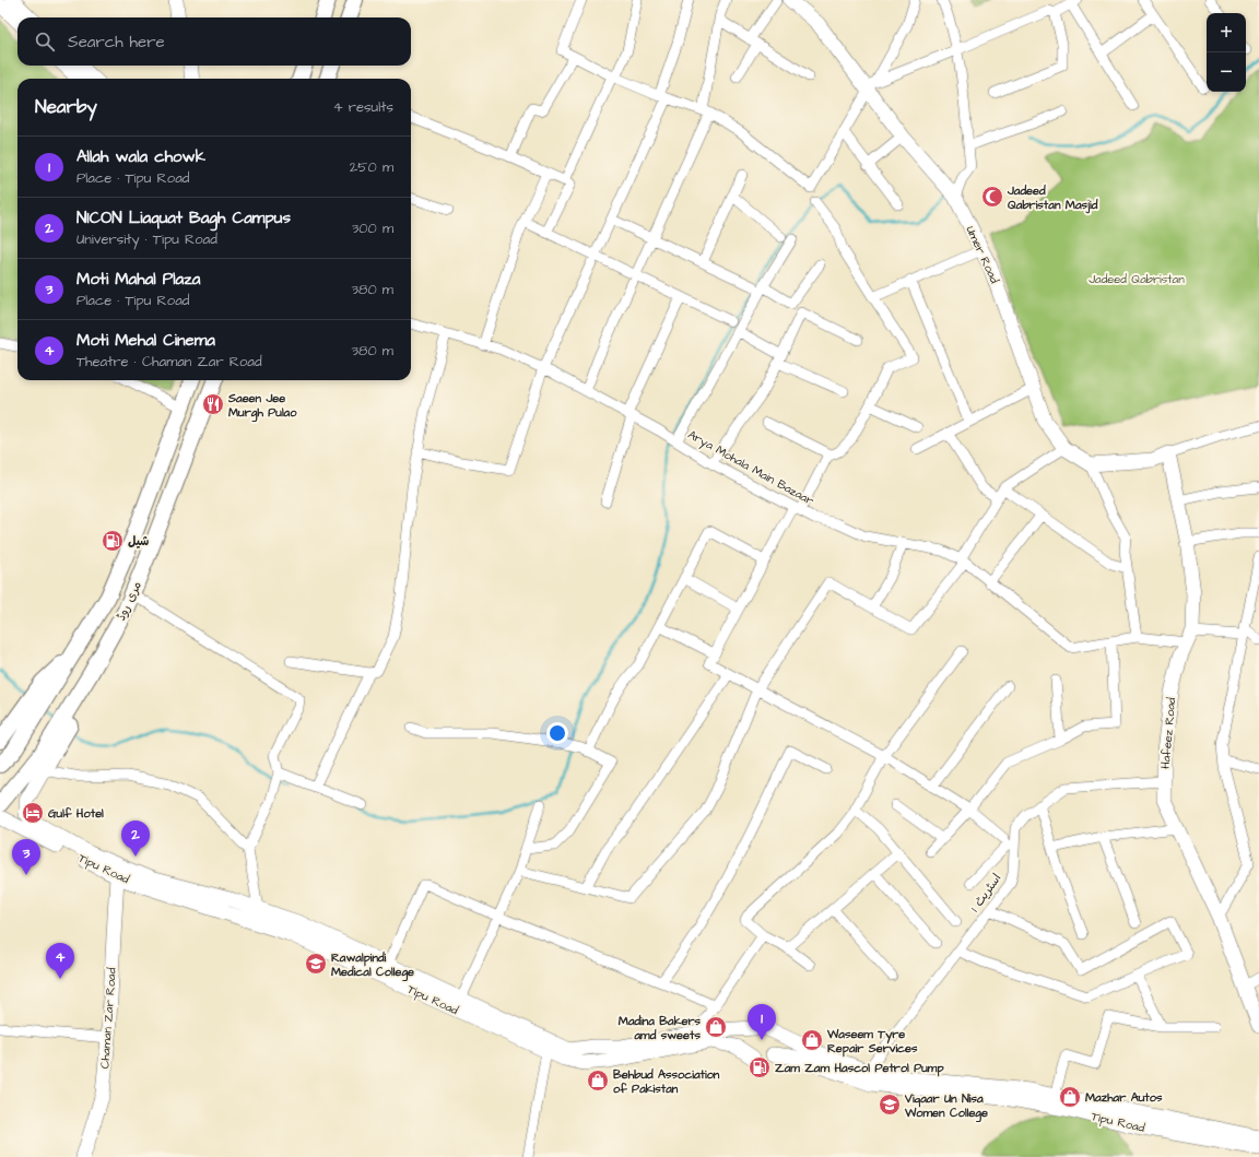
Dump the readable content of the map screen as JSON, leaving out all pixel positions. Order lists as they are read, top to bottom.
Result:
{
  "streets": {
    "main road": [
      "Umer Road",
      "مری روڈ",
      "Hafeez Road",
      "Tipu Road",
      "Chaman Zar Road"
    ],
    "street": ["Arya Mohala Main Bazaar", "اسٹریٹ 1"]
  },
  "crossings": [
    ["Hafeez Road", "اسٹریٹ 1"],
    ["Tipu Road", "Chaman Zar Road"]
  ],
  "parks": ["Jadeed Qabristan"],
  "places": {
    "mosque": ["Jadeed Qabristan Masjid"],
    "restaurant": ["Saeen Jee Murgh Pulao"],
    "fuel station": ["شیل", "Zam Zam Hascol Petrol Pump"],
    "hotel": ["Gulf Hotel"],
    "school or university": ["Rawalpindi Medical College", "Viqaar Un Nisa Women College"],
    "shop": [
      "Madina Bakers amd sweets",
      "Waseem Tyre Repair Services",
      "Behbud Association of Pakistan",
      "Mazhar Autos"
    ]
  },
  "page": {
    "map_buttons": ["+", "−"],
    "search": "Search here",
    "heading": ["Nearby", "4 results"],
    "list": [
      {
        "mark": "1",
        "name": "Allah wala chowk",
        "note": "Place · Tipu Road",
        "value": "250 m"
      },
      {
        "mark": "2",
        "name": "NICON Liaquat Bagh Campus",
        "note": "University · Tipu Road",
        "value": "300 m"
      },
      {
        "mark": "3",
        "name": "Moti Mahal Plaza",
        "note": "Place · Tipu Road",
        "value": "380 m"
      },
      {
        "mark": "4",
        "name": "Moti Mehal Cinema",
        "note": "Theatre · Chaman Zar Road",
        "value": "380 m"
      }
    ],
    "pins": [
      "2",
      "3",
      "4",
      "1"
    ]
  }
}
